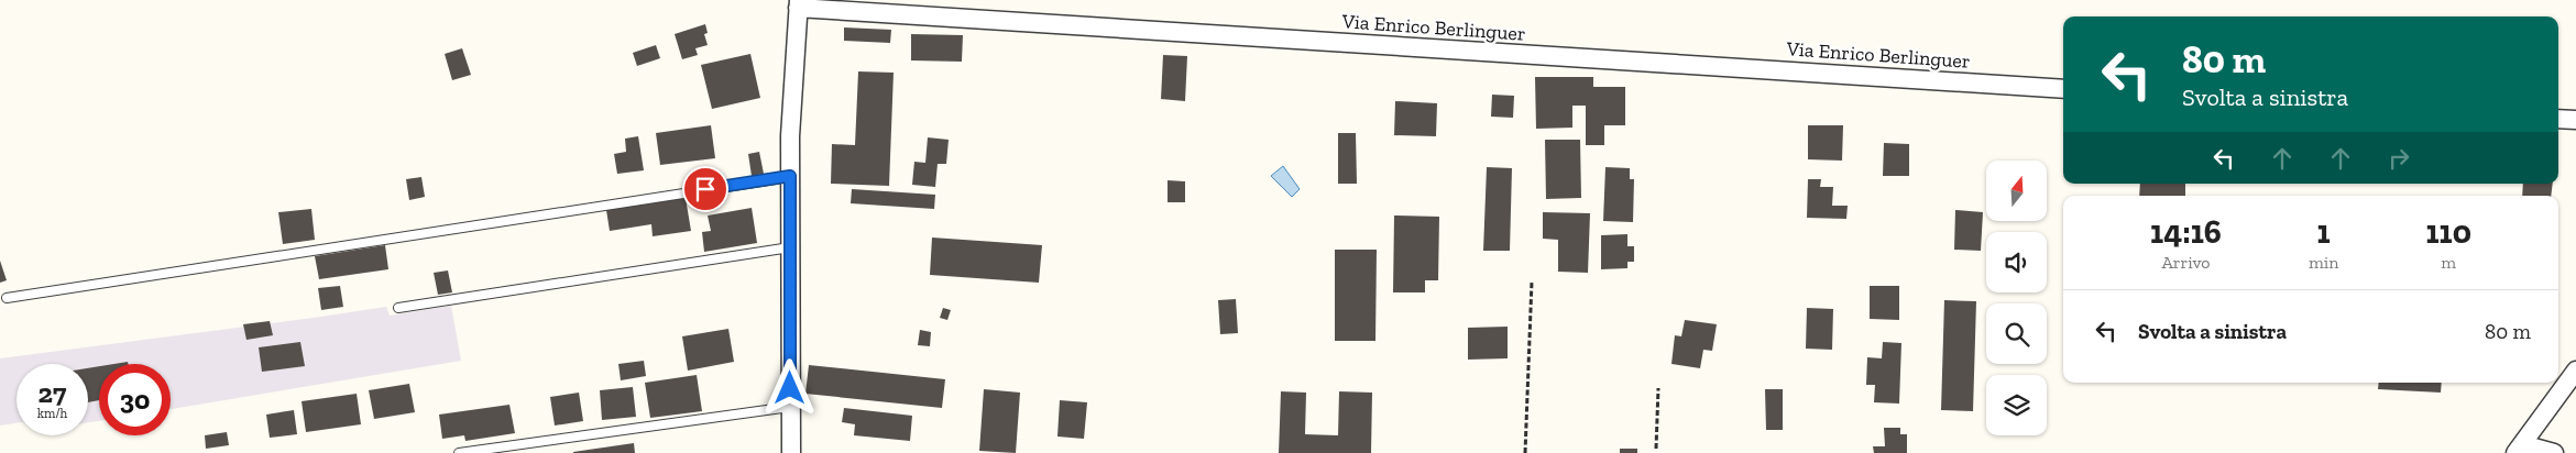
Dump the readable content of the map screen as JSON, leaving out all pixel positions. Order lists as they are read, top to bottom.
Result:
{
  "streets": {
    "street": ["Via Enrico Berlinguer"]
  },
  "north": "top",
  "page": {
    "turn": ["80 m", "Svolta a sinistra"],
    "eta": [
      "14:16",
      "Arrivo",
      "1",
      "min",
      "110",
      "m"
    ],
    "list": [
      {
        "name": "Svolta a sinistra",
        "value": "80 m"
      }
    ],
    "speed": "27 km/h",
    "limit": "30"
  }
}
